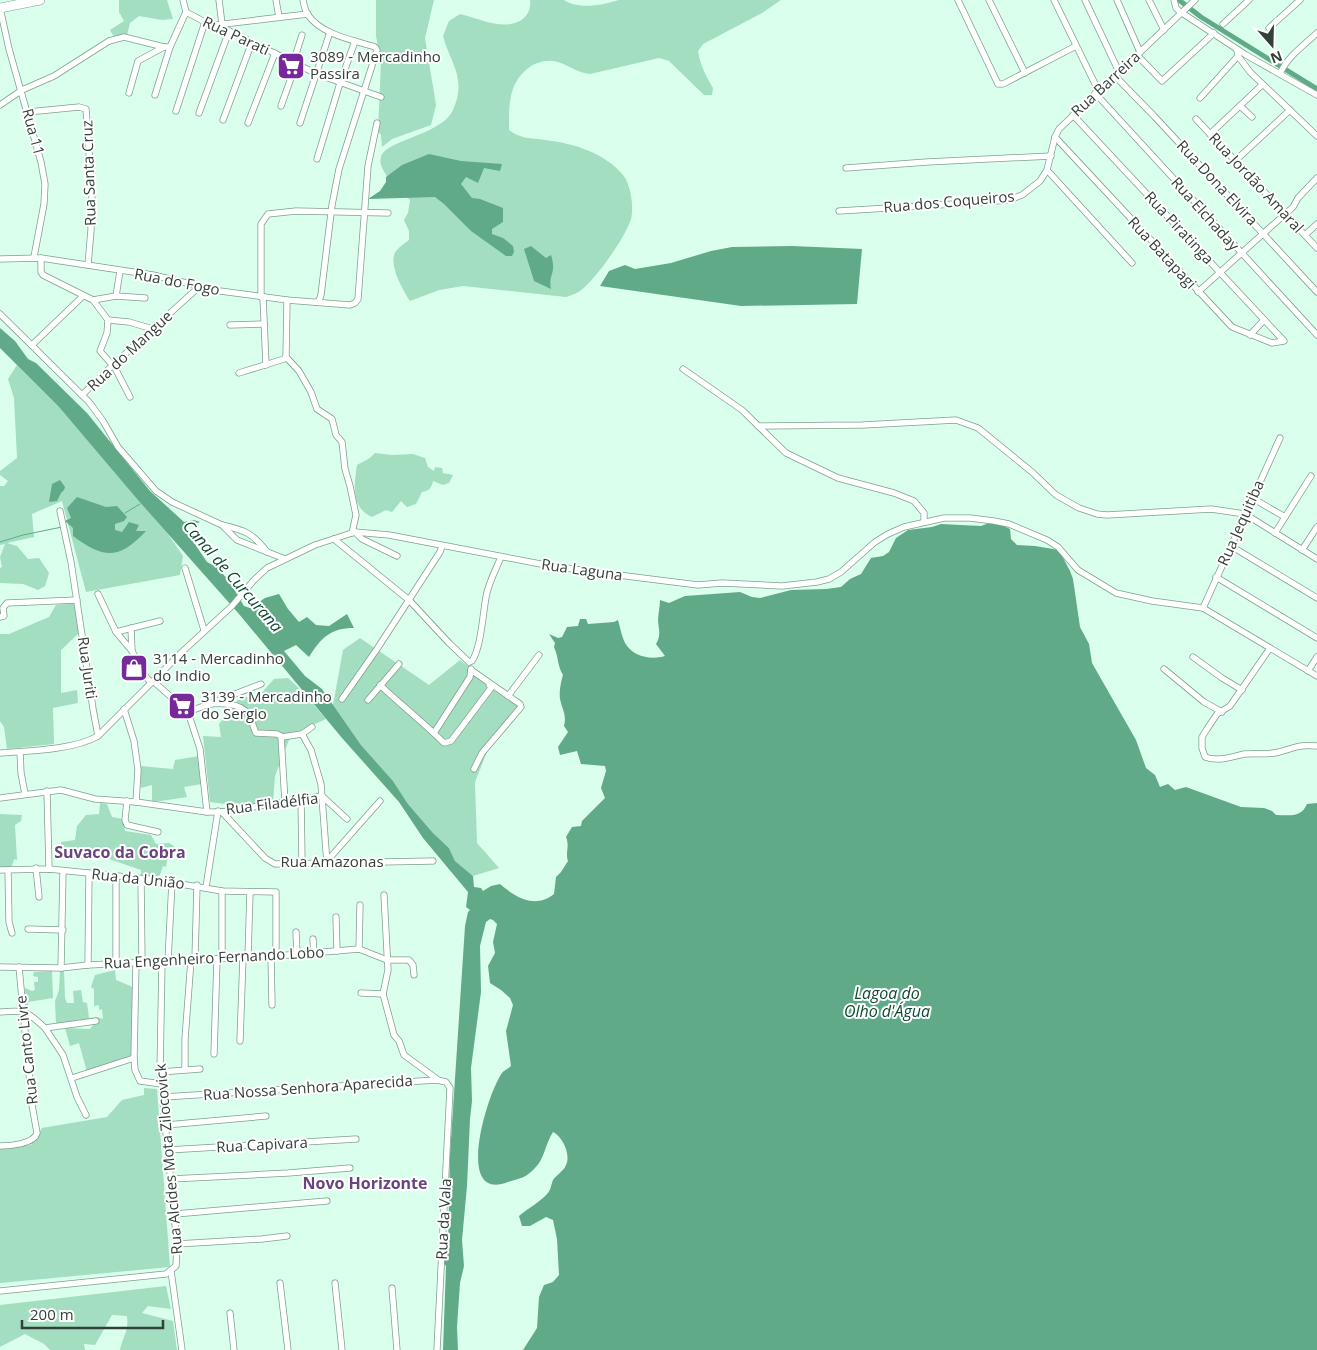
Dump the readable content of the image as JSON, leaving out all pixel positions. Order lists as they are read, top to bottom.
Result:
{
  "streets": {
    "street": [
      "Rua Parati",
      "Rua Barreira",
      "Rua 11",
      "Rua Santa Cruz",
      "Rua Dona Elvira",
      "Rua Jordão Amaral",
      "Rua dos Coqueiros",
      "Rua Elchaday",
      "Rua Piratinga",
      "Rua Batapagi",
      "Rua do Fogo",
      "Rua do Mangue",
      "Rua Jequitiba",
      "Rua Laguna",
      "Rua Juriti",
      "Rua Filadélfia",
      "Rua Amazonas",
      "Rua da União",
      "Rua Engenheiro Fernando Lobo",
      "Rua Canto Livre",
      "Rua Nossa Senhora Aparecida",
      "Rua Capivara",
      "Rua Alcídes Mota Zilocovick",
      "Rua da Vala"
    ]
  },
  "crossings": [
    ["Rua Barreira", "Rua Dona Elvira"],
    ["Rua Barreira", "Rua Elchaday"],
    ["Rua Barreira", "Rua Piratinga"],
    ["Rua Barreira", "Rua Batapagi"],
    ["Rua 11", "Rua Santa Cruz"],
    ["Rua 11", "Rua do Fogo"],
    ["Rua Santa Cruz", "Rua do Fogo"],
    ["Rua Piratinga", "Rua Batapagi"],
    ["Rua do Fogo", "Rua do Mangue"],
    ["Rua Jequitiba", "Rua Laguna"],
    ["Rua Laguna", "Rua Juriti"],
    ["Rua Filadélfia", "Rua Amazonas"],
    ["Rua da União", "Rua Engenheiro Fernando Lobo"],
    ["Rua da União", "Rua Alcídes Mota Zilocovick"],
    ["Rua Engenheiro Fernando Lobo", "Rua Canto Livre"],
    ["Rua Engenheiro Fernando Lobo", "Rua Alcídes Mota Zilocovick"],
    ["Rua Nossa Senhora Aparecida", "Rua Alcídes Mota Zilocovick"],
    ["Rua Nossa Senhora Aparecida", "Rua da Vala"],
    ["Rua Capivara", "Rua Alcídes Mota Zilocovick"]
  ],
  "districts": ["Suvaco da Cobra", "Novo Horizonte"],
  "water": ["Canal de Curcurana", "Lagoa do Olho d'Água"],
  "places": {
    "supermarket": ["3089 - Mercadinho Passira", "3139 - Mercadinho do Sergio"],
    "shop": ["3114 - Mercadinho do Indio"]
  },
  "scale_bar": "200 m",
  "north": "bottom"
}
